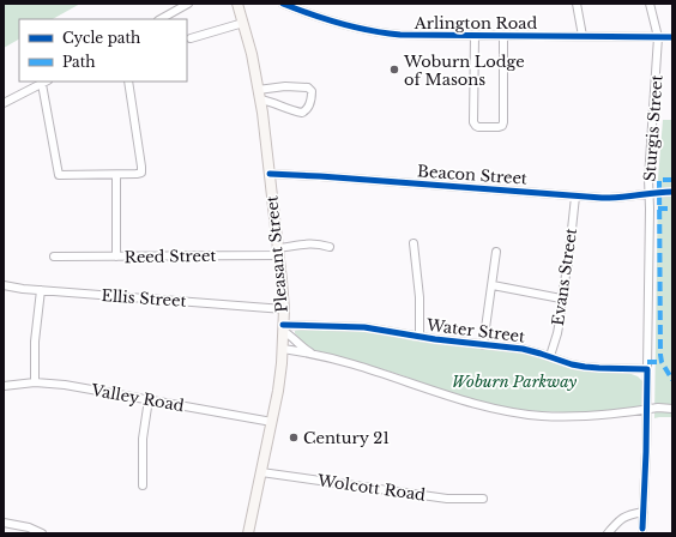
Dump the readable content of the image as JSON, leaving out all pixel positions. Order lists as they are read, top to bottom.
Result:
{
  "streets": {
    "main road": ["Pleasant Street"],
    "street": [
      "Arlington Road",
      "Sturgis Street",
      "Beacon Street",
      "Reed Street",
      "Evans Street",
      "Ellis Street",
      "Water Street",
      "Valley Road",
      "Wolcott Road"
    ]
  },
  "crossings": [
    ["Arlington Road", "Sturgis Street"],
    ["Sturgis Street", "Beacon Street"],
    ["Sturgis Street", "Water Street"],
    ["Beacon Street", "Pleasant Street"],
    ["Beacon Street", "Evans Street"],
    ["Pleasant Street", "Reed Street"],
    ["Pleasant Street", "Ellis Street"],
    ["Pleasant Street", "Water Street"],
    ["Pleasant Street", "Valley Road"],
    ["Pleasant Street", "Wolcott Road"],
    ["Evans Street", "Water Street"]
  ],
  "parks": ["Woburn Parkway"],
  "places": ["Woburn Lodge of Masons", "Century 21"],
  "legend": ["Cycle path", "Path"]
}
